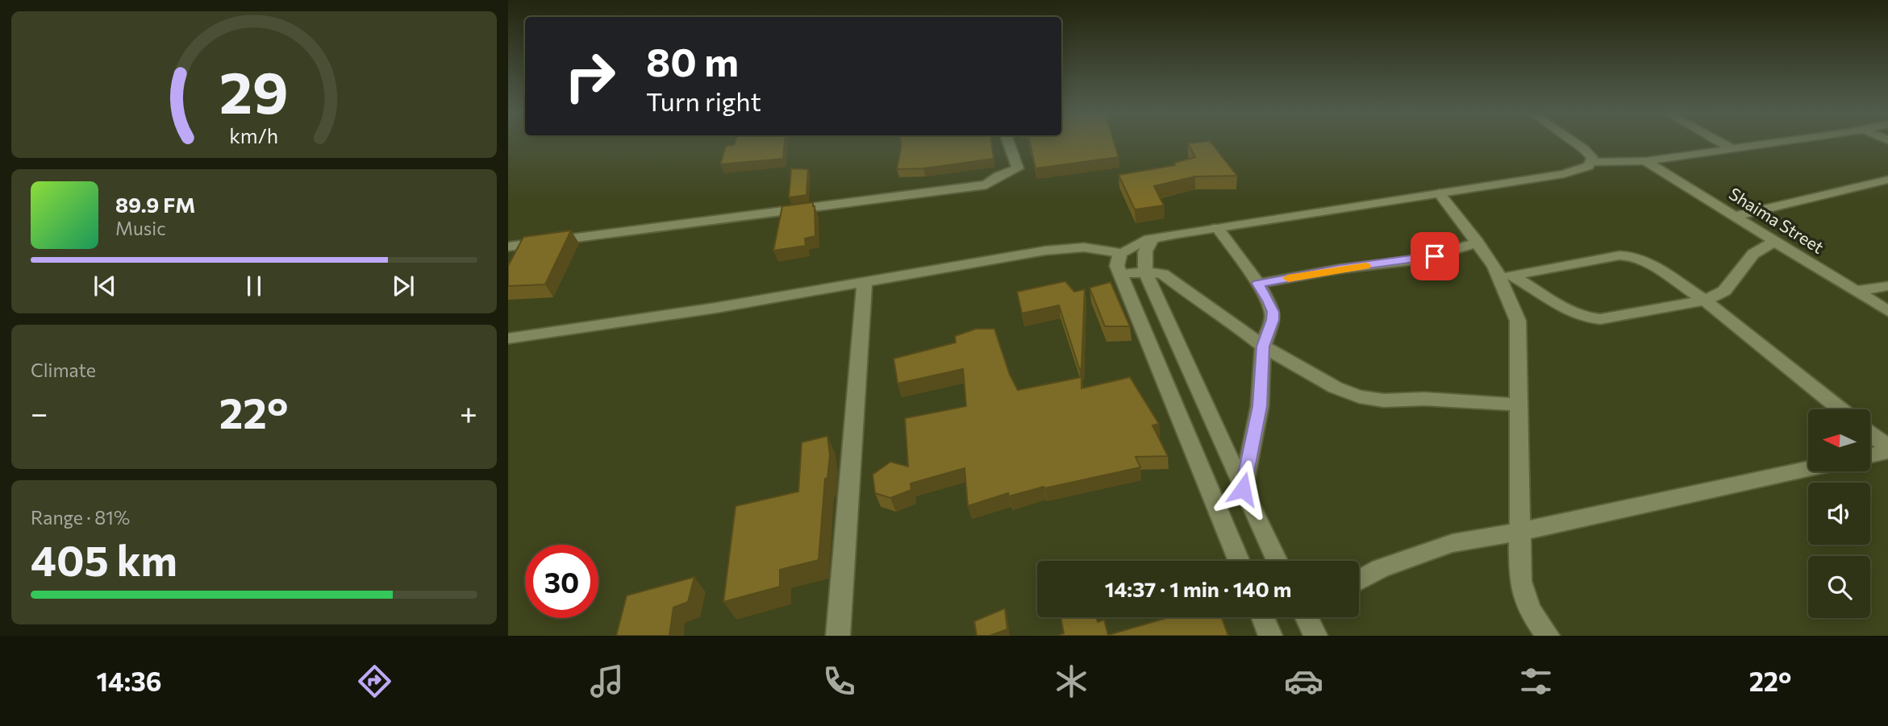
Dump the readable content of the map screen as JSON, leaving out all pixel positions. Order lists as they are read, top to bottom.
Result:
{
  "streets": {
    "street": ["Shaima Street"]
  },
  "north": "left",
  "page": {
    "turn": ["80 m", "Turn right"],
    "song": ["89.9 FM", "Music"],
    "tile": [
      "Climate",
      ["Range · 81%", "405 km"]
    ],
    "heat": ["−", "22°", "+"],
    "limit": "30",
    "trip": "14:37 · 1 min · 140 m",
    "tabs": ["14:36", "22°"],
    "gauge": ["29", "km/h"]
  }
}
